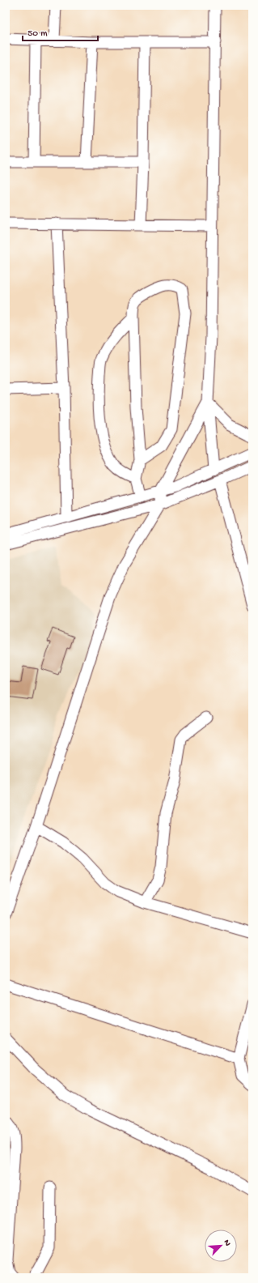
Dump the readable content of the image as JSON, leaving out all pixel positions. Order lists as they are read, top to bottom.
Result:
{
  "scale_bar": "50 m",
  "north": "top right"
}
